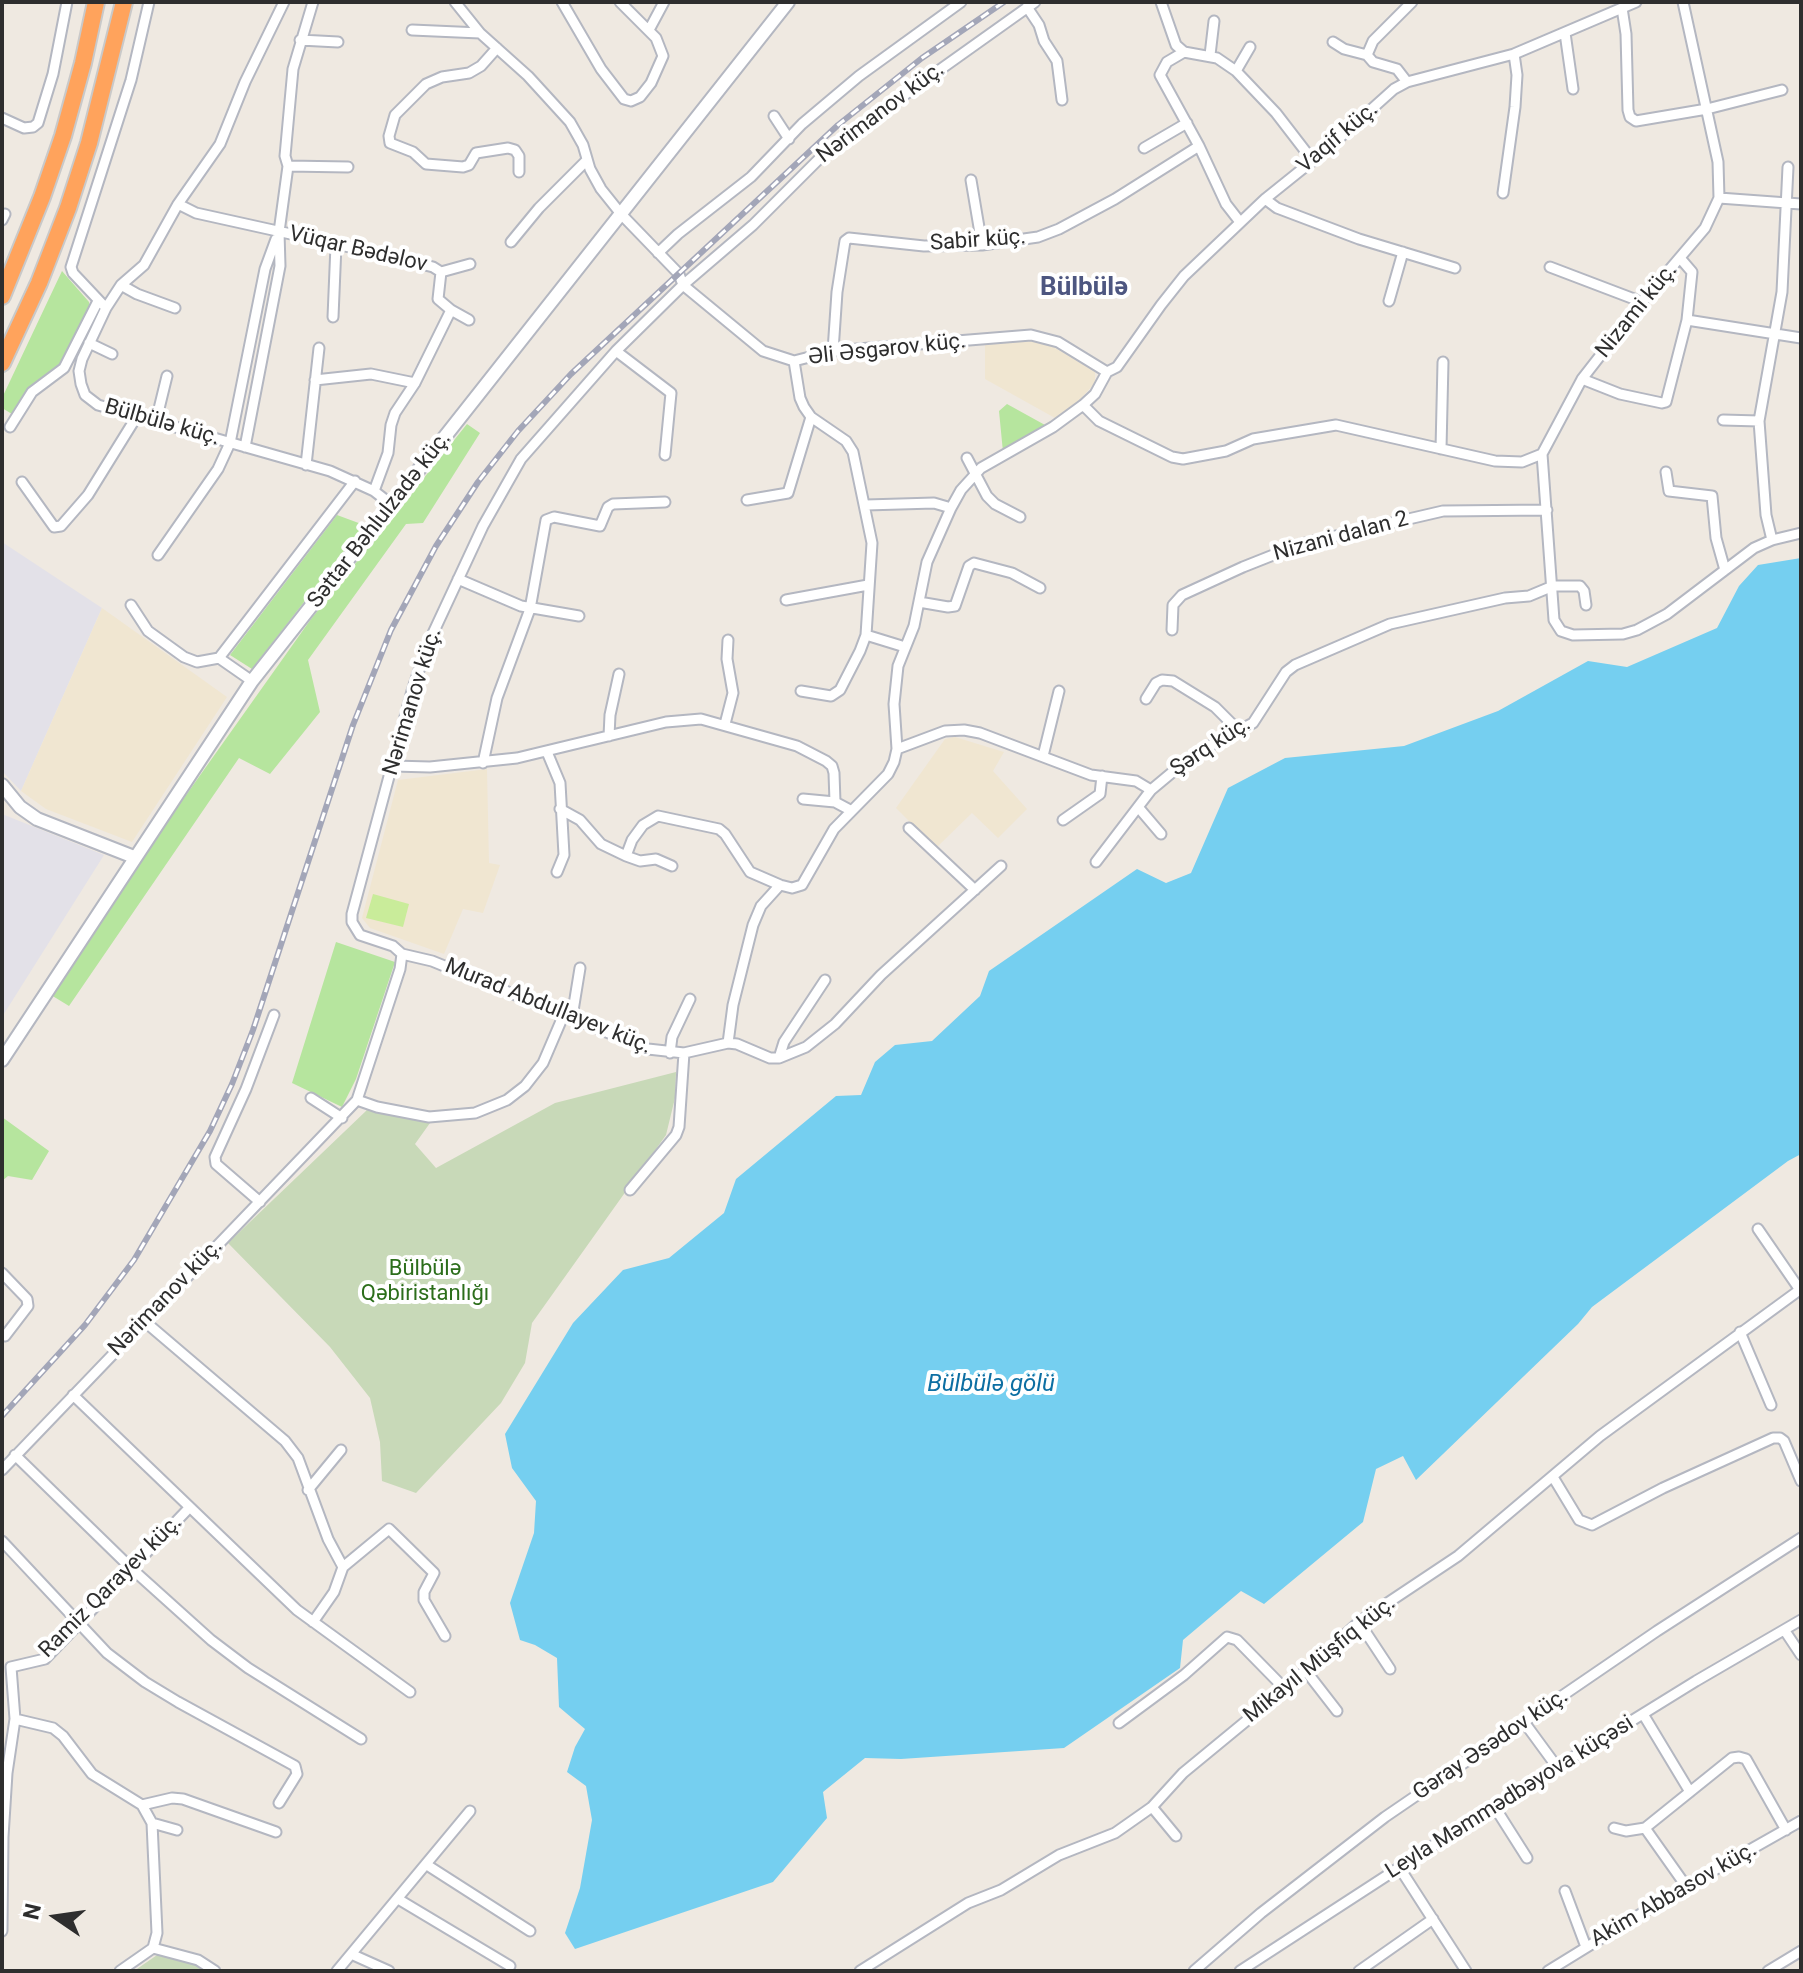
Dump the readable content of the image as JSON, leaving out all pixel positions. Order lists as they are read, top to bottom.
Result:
{
  "streets": {
    "main road": ["Səttar Bəhlulzadə küç."],
    "street": [
      "Nərimanov küç.",
      "Vaqif küç.",
      "Sabir küç.",
      "Vüqar Bədəlov",
      "Nizami küç.",
      "Əli Əsgərov küç.",
      "Bülbülə küç.",
      "Nizani dalan 2",
      "Şərq küç.",
      "Murad Abdullayev küç.",
      "Ramiz Qarayev küç.",
      "Mikayıl Müşfiq küç.",
      "Gəray Əsədov küç.",
      "Leyla Məmmədbəyova küçəsi",
      "Akim Abbasov küç."
    ]
  },
  "crossings": [
    ["Nərimanov küç.", "Əli Əsgərov küç."],
    ["Nərimanov küç.", "Murad Abdullayev küç."],
    ["Vaqif küç.", "Əli Əsgərov küç."],
    ["Sabir küç.", "Əli Əsgərov küç."],
    ["Vüqar Bədəlov", "Bülbülə küç."],
    ["Əli Əsgərov küç.", "Səttar Bəhlulzadə küç."],
    ["Bülbülə küç.", "Səttar Bəhlulzadə küç."]
  ],
  "districts": ["Bülbülə"],
  "water": ["Bülbülə gölü"],
  "parks": ["Bülbülə Qəbiristanlığı"],
  "north": "left"
}
